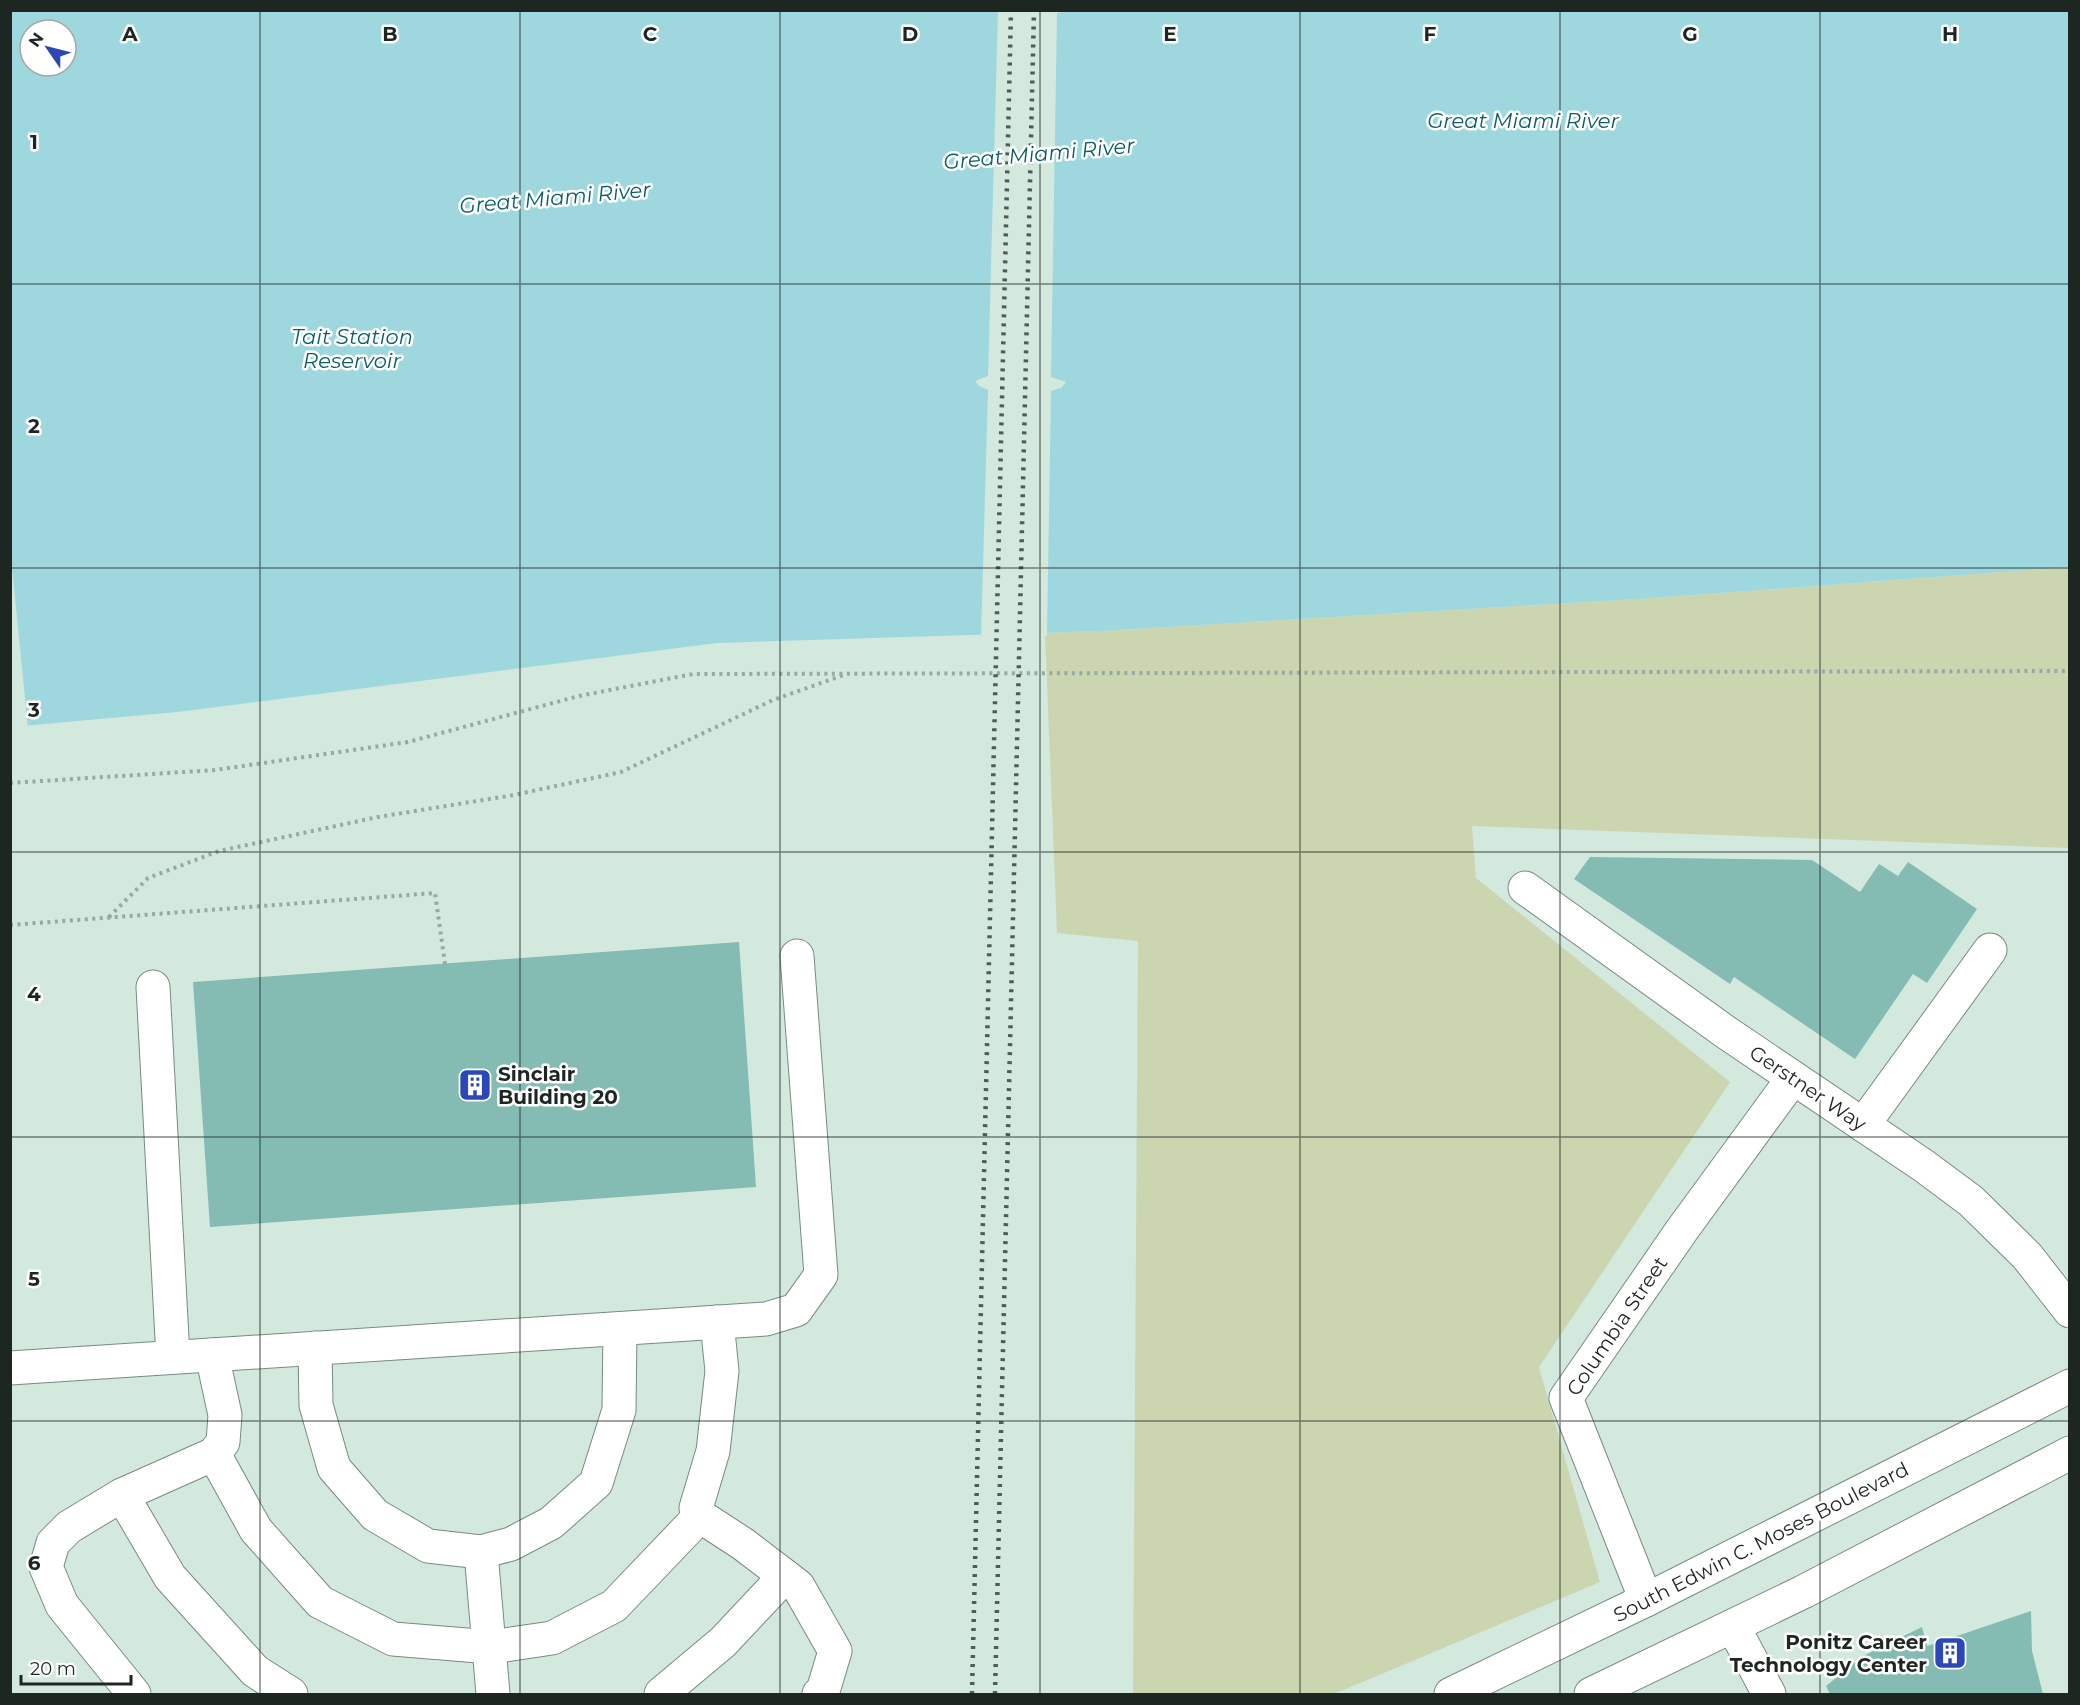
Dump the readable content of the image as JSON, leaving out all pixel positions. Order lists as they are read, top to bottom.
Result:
{
  "streets": {
    "street": ["Gerstner Way", "Columbia Street", "South Edwin C. Moses Boulevard"]
  },
  "crossings": [
    ["Gerstner Way", "Columbia Street"],
    ["Columbia Street", "South Edwin C. Moses Boulevard"]
  ],
  "water": ["Great Miami River", "Tait Station Reservoir"],
  "places": {
    "building": ["Sinclair Building 20", "Ponitz Career Technology Center"]
  },
  "scale_bar": "20 m",
  "north": "top left",
  "grid": {
    "columns": [
      "A",
      "B",
      "C",
      "D",
      "E",
      "F",
      "G",
      "H"
    ],
    "rows": [
      "1",
      "2",
      "3",
      "4",
      "5",
      "6"
    ]
  }
}
